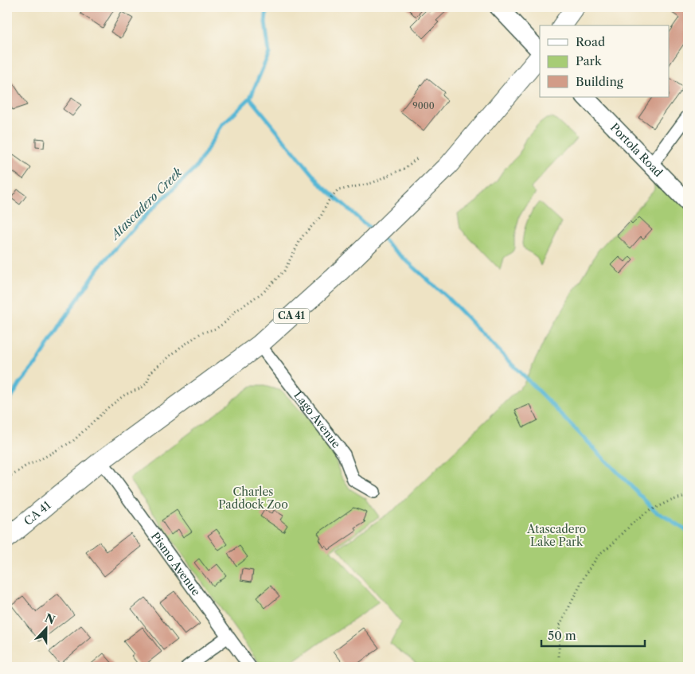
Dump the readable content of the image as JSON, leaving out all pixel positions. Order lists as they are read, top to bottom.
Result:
{
  "streets": {
    "main road": ["CA 41"],
    "street": ["Portola Road", "Lago Avenue", "Pismo Avenue"]
  },
  "crossings": [
    ["CA 41", "Lago Avenue"],
    ["CA 41", "Pismo Avenue"]
  ],
  "water": ["Atascadero Creek"],
  "parks": ["Charles Paddock Zoo", "Atascadero Lake Park"],
  "house_numbers": ["9000"],
  "legend": ["Road", "Park", "Building"],
  "scale_bar": "50 m",
  "north": "top"
}
